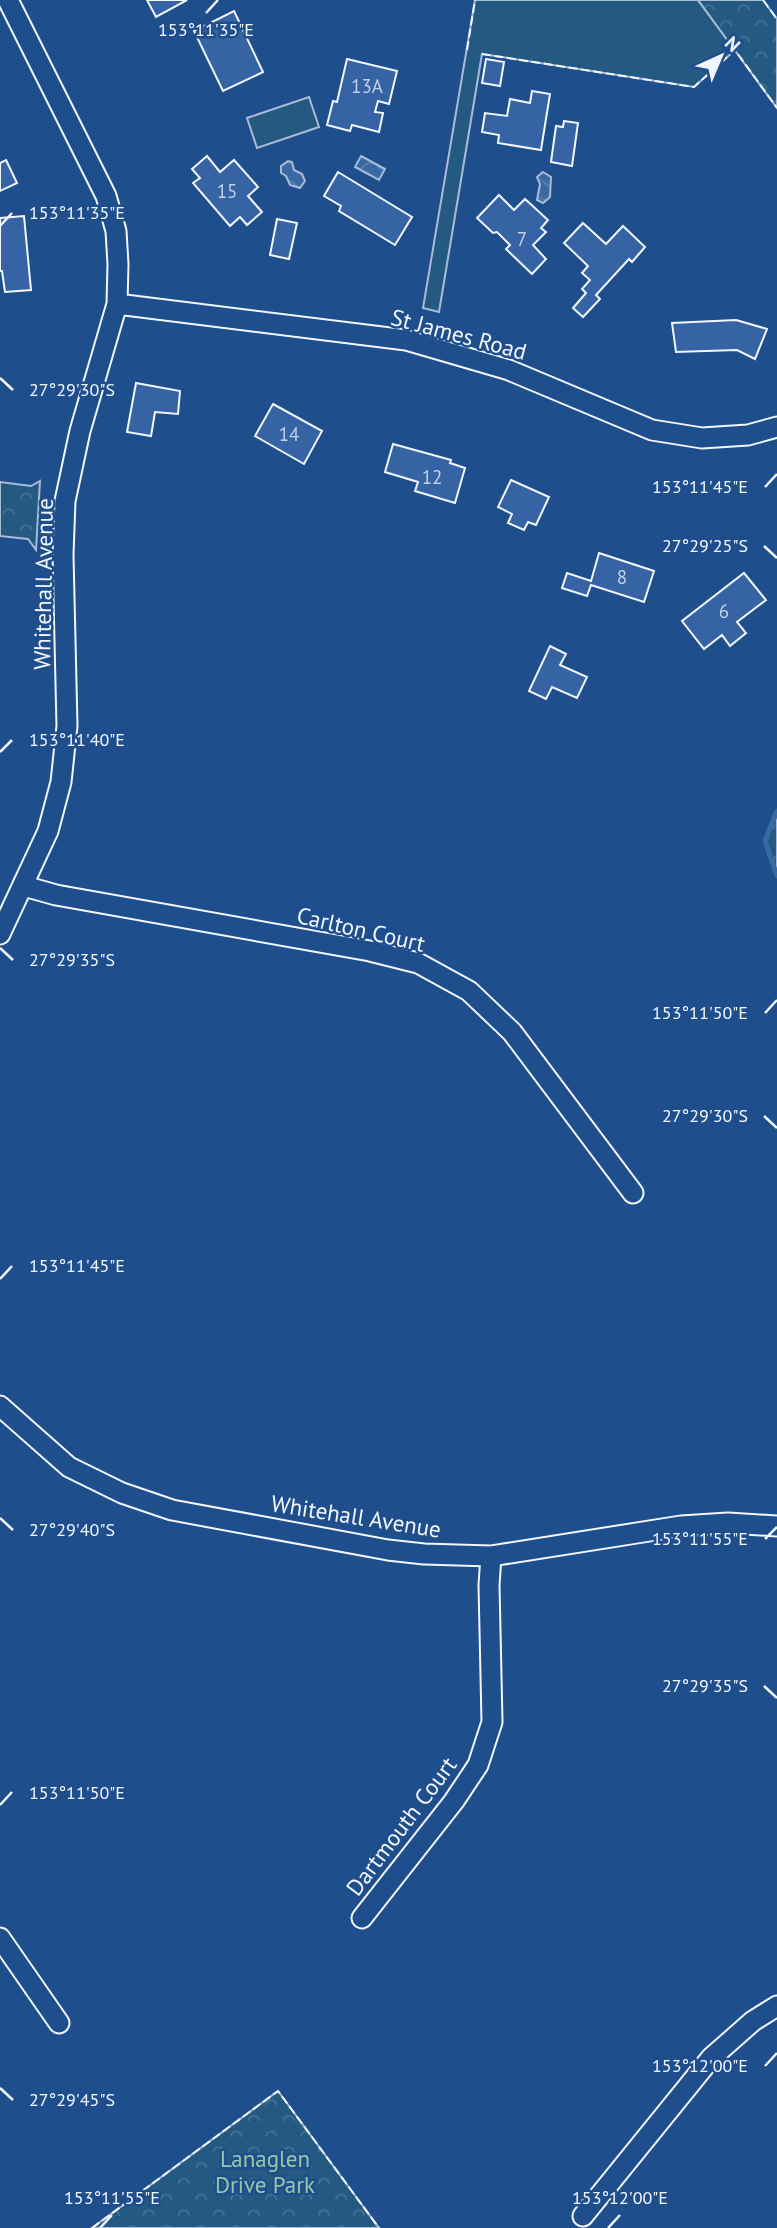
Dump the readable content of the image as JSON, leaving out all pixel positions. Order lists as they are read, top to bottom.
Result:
{
  "streets": {
    "street": [
      "St James Road",
      "Whitehall Avenue",
      "Carlton Court",
      "Dartmouth Court"
    ]
  },
  "crossings": [
    ["St James Road", "Whitehall Avenue"],
    ["Whitehall Avenue", "Carlton Court"],
    ["Whitehall Avenue", "Dartmouth Court"]
  ],
  "parks": ["Lanaglen Drive Park"],
  "house_numbers": [
    "13A",
    "15",
    "7",
    "14",
    "12",
    "8",
    "6"
  ],
  "north": "top right",
  "coordinates": [
    "153°11'35\"E",
    "27°29'30\"S",
    "153°11'45\"E",
    "27°29'25\"S",
    "153°11'40\"E",
    "27°29'35\"S",
    "153°11'50\"E",
    "27°29'40\"S",
    "153°11'55\"E",
    "153°12'00\"E",
    "27°29'45\"S"
  ]
}
